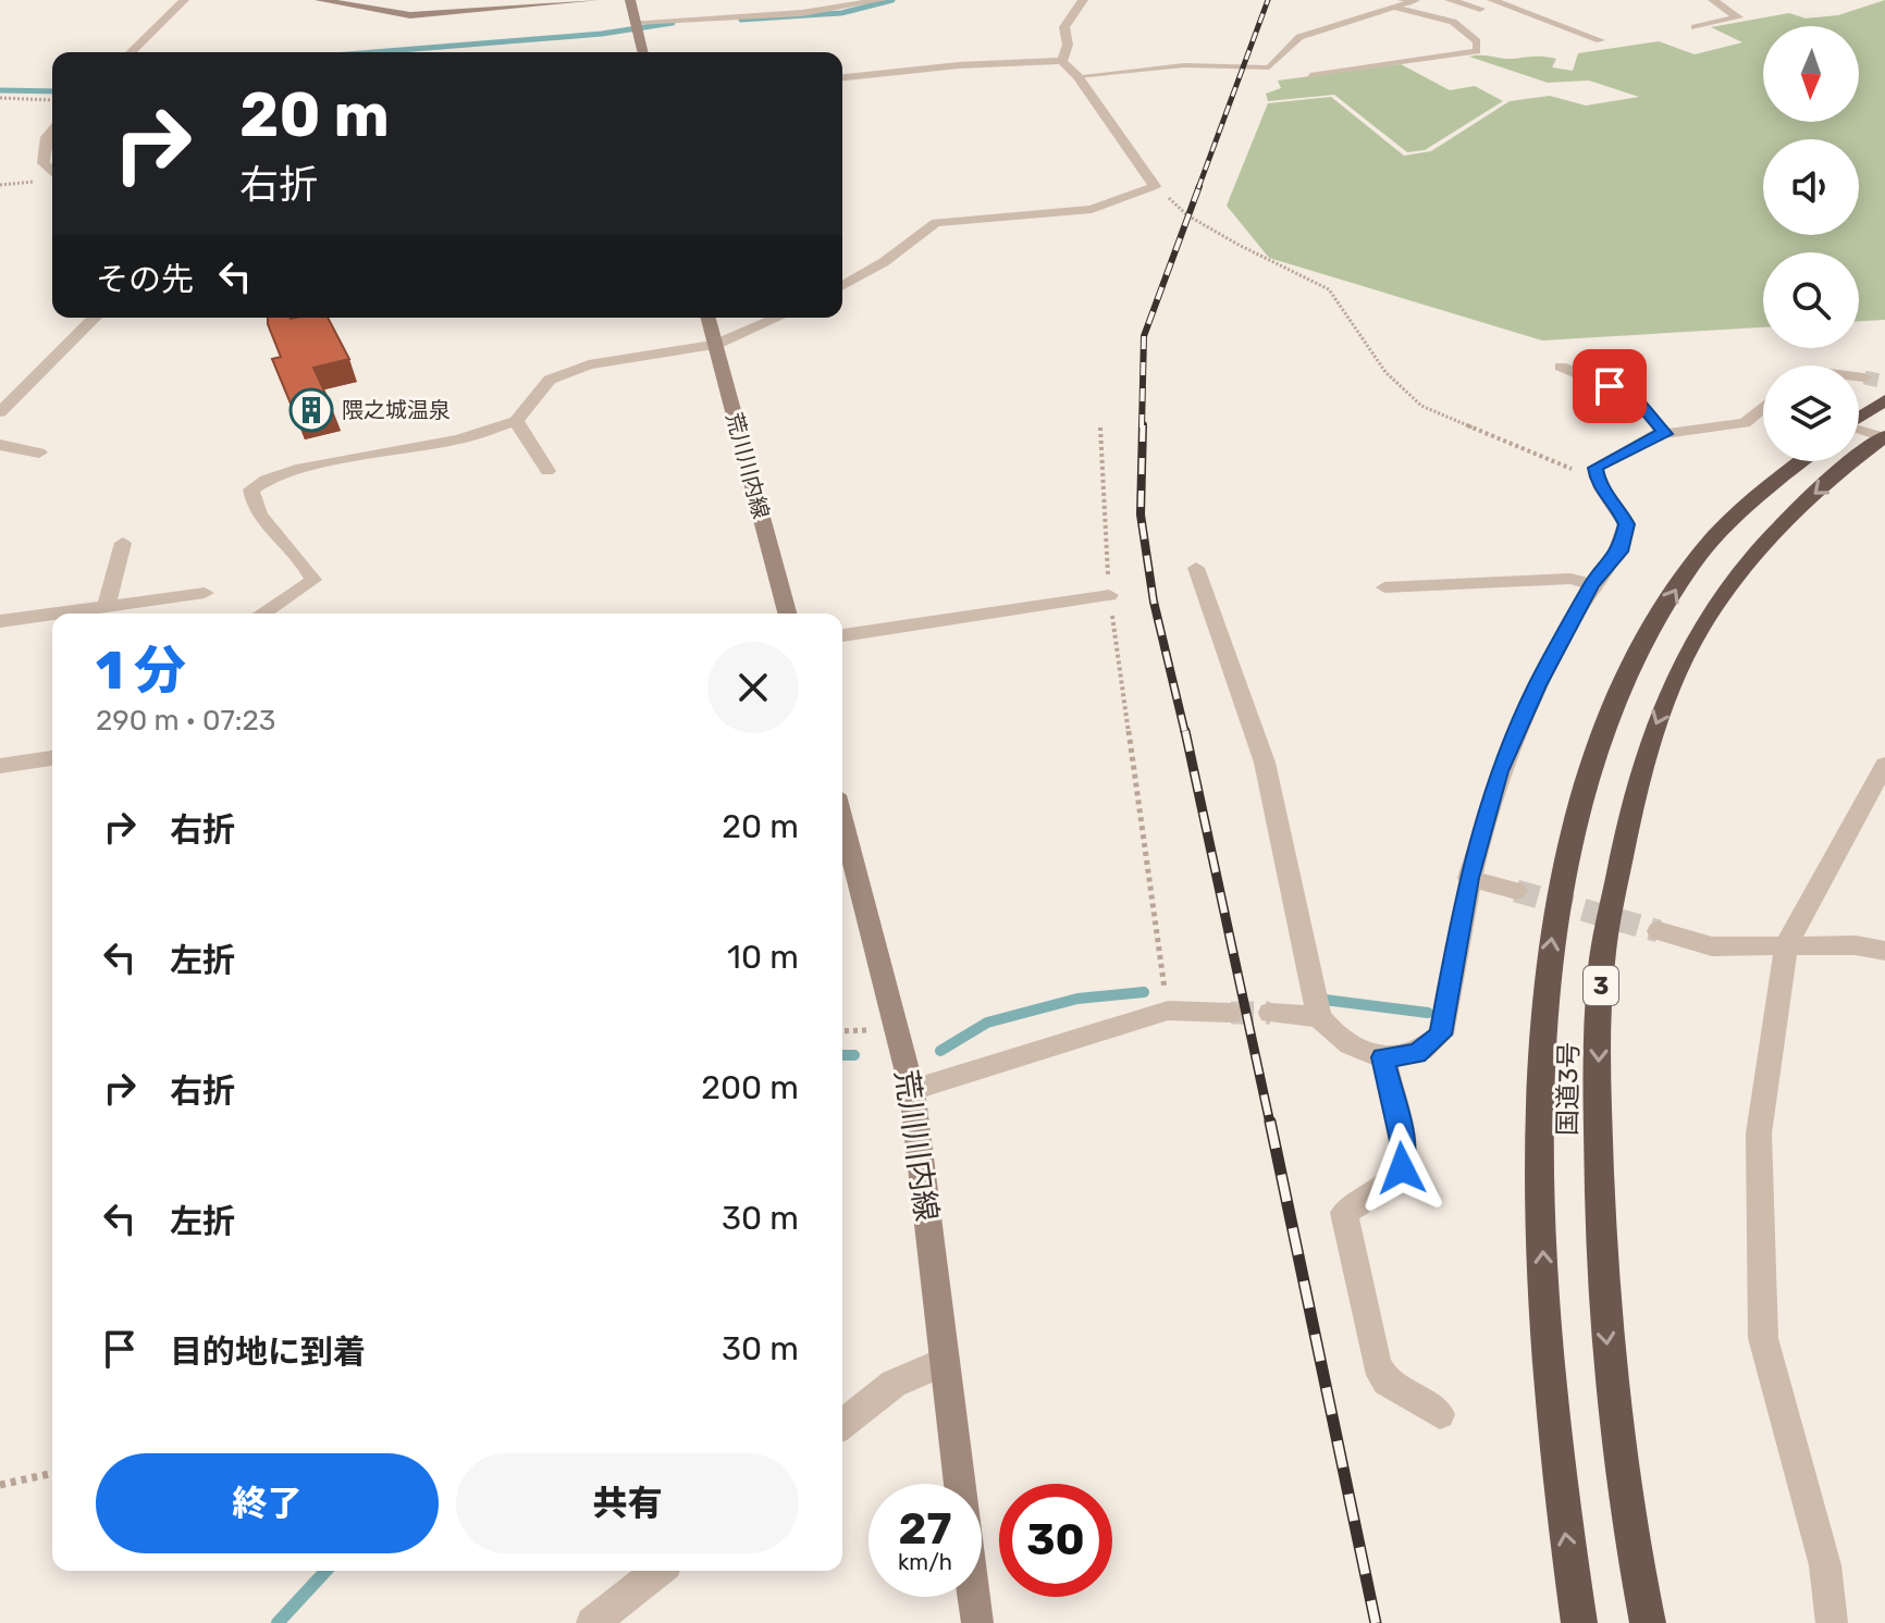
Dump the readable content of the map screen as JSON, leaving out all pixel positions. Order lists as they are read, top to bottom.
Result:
{
  "streets": {
    "highway": ["3", "国道3号"],
    "main road": ["荒川川内線"]
  },
  "places": {
    "building": ["隈之城温泉"]
  },
  "north": "bottom",
  "page": {
    "turn": ["20 m", "右折"],
    "then": "その先",
    "heading": ["1 分", "290 m · 07:23"],
    "list": [
      {
        "name": "右折",
        "value": "20 m"
      },
      {
        "name": "左折",
        "value": "10 m"
      },
      {
        "name": "右折",
        "value": "200 m"
      },
      {
        "name": "左折",
        "value": "30 m"
      },
      {
        "name": "目的地に到着",
        "value": "30 m"
      }
    ],
    "buttons": ["終了", "共有"],
    "speed": "27 km/h",
    "limit": "30"
  }
}
